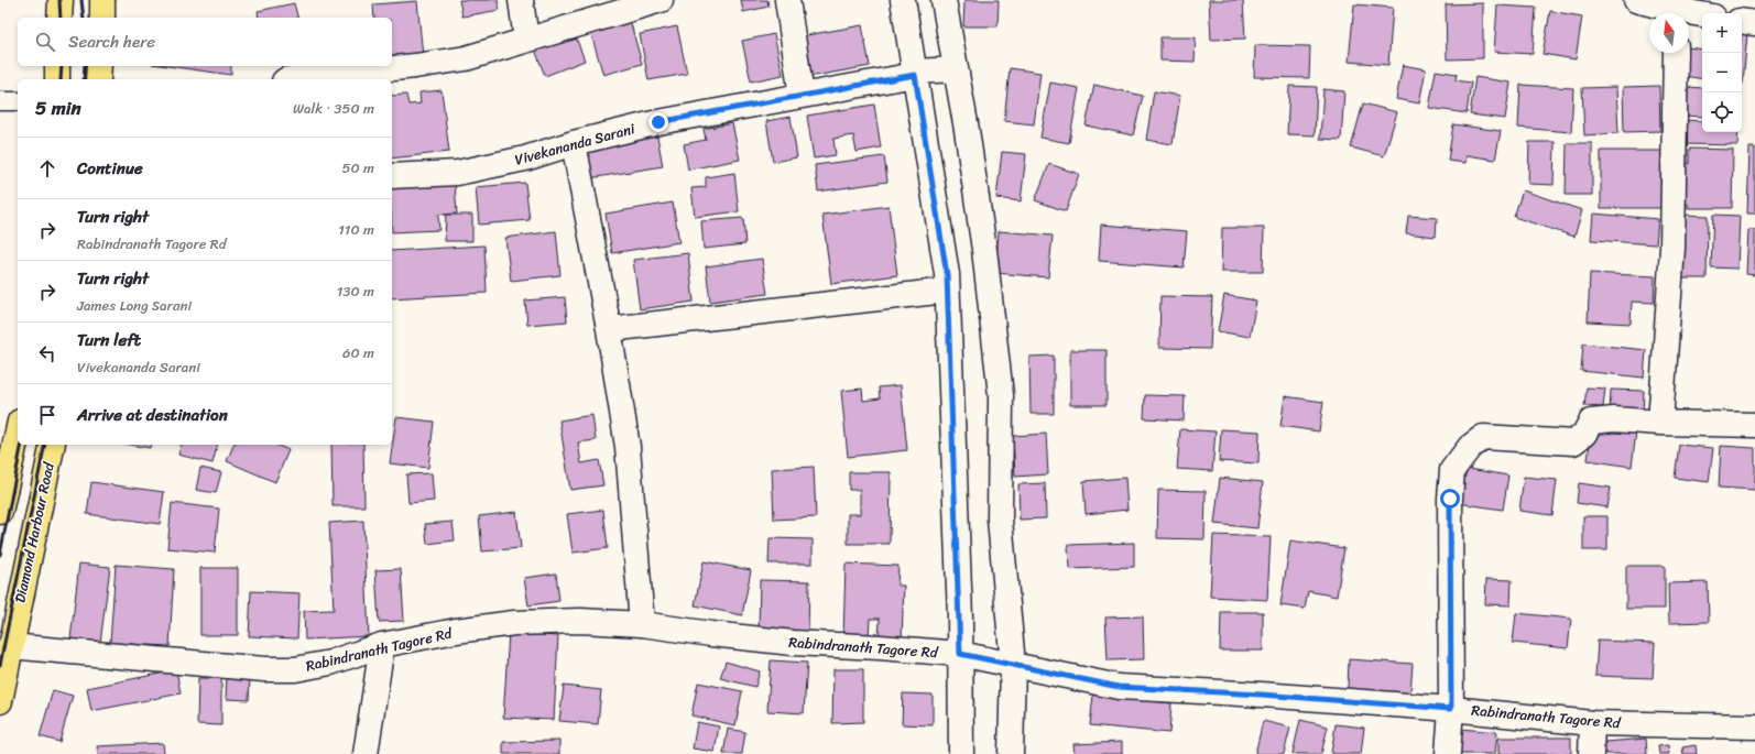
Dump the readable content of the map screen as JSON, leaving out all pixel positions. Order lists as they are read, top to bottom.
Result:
{
  "streets": {
    "highway": ["Diamond Harbour Road"],
    "street": ["Vivekananda Sarani", "Rabindranath Tagore Rd"]
  },
  "crossings": [
    ["Diamond Harbour Road", "Rabindranath Tagore Rd"]
  ],
  "north": "top",
  "page": {
    "map_buttons": ["+", "−"],
    "search": "Search here",
    "heading": ["5 min", "Walk · 350 m"],
    "list": [
      ["Continue", "50 m"],
      ["Turn right", "Rabindranath Tagore Rd", "110 m"],
      ["Turn right", "James Long Sarani", "130 m"],
      ["Turn left", "Vivekananda Sarani", "60 m"],
      "Arrive at destination"
    ]
  }
}
